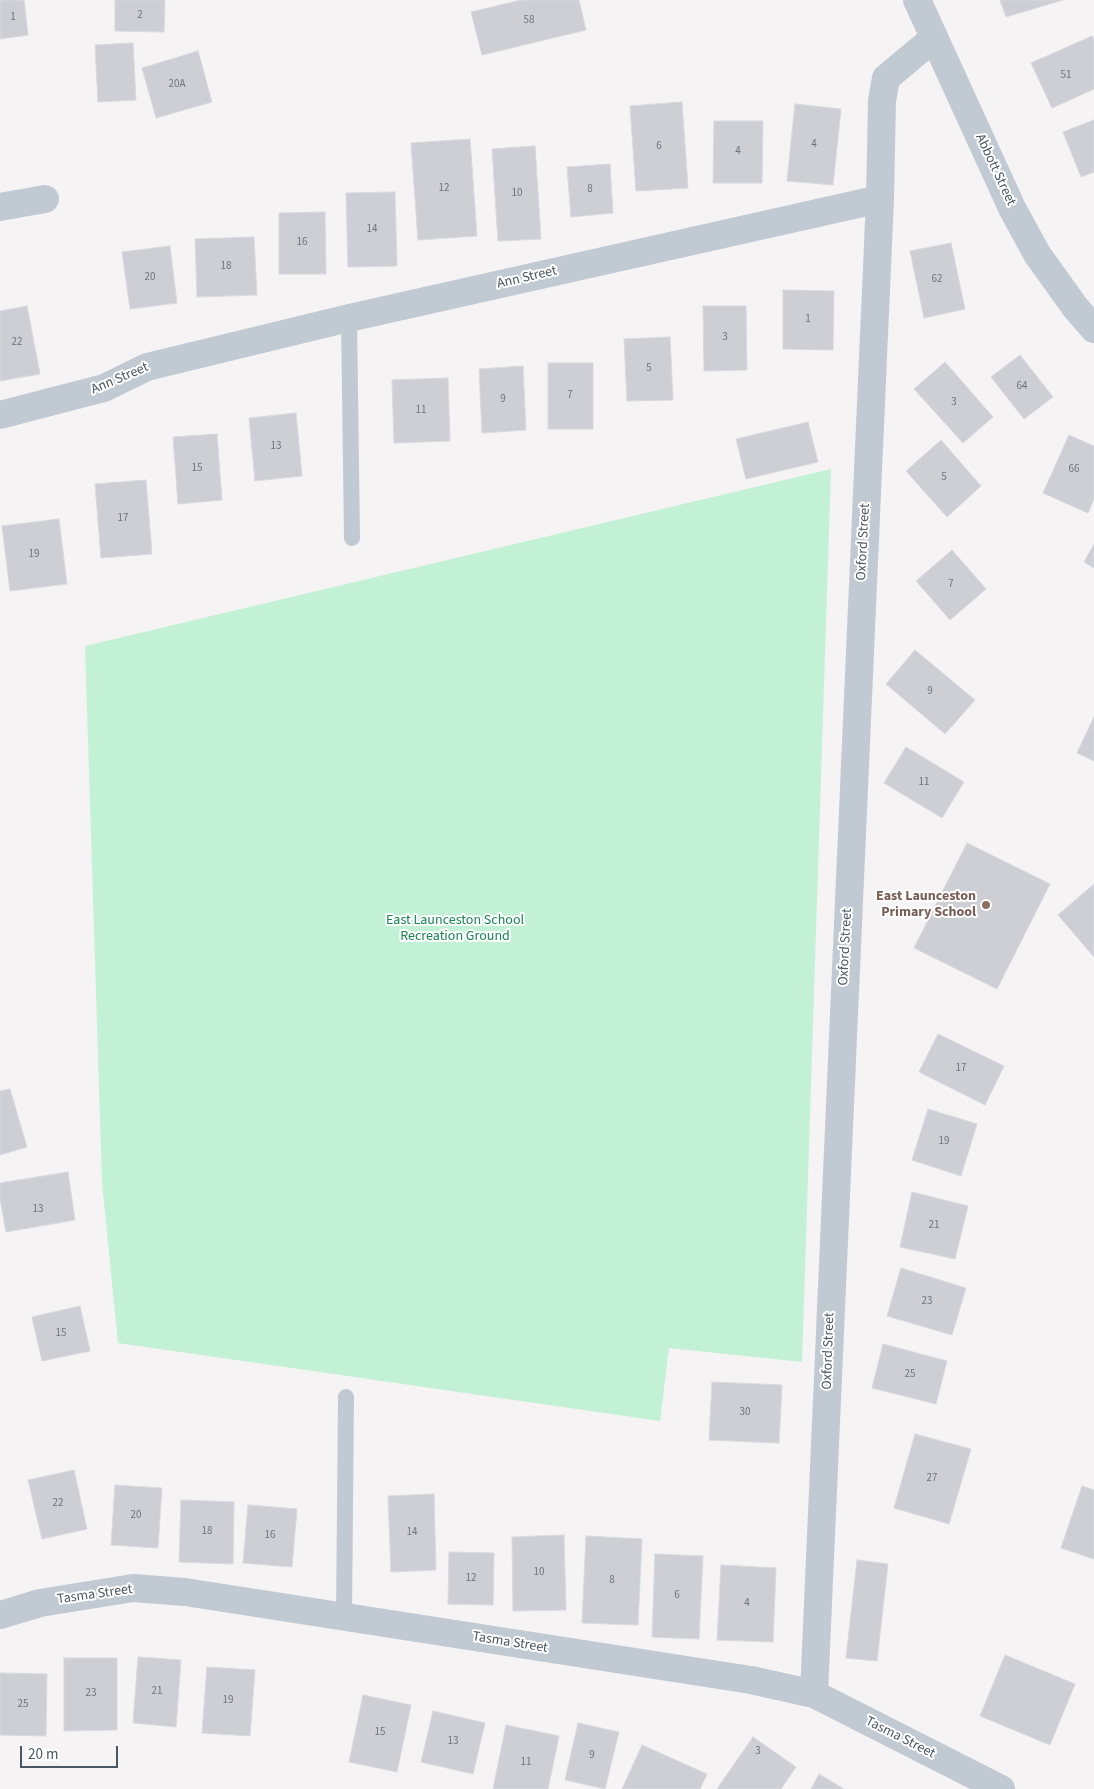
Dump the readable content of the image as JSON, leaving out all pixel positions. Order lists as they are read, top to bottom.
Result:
{
  "streets": {
    "street": [
      "Abbott Street",
      "Ann Street",
      "Oxford Street",
      "Tasma Street"
    ]
  },
  "crossings": [
    ["Ann Street", "Oxford Street"],
    ["Oxford Street", "Tasma Street"]
  ],
  "parks": ["East Launceston School Recreation Ground"],
  "places": ["East Launceston Primary School"],
  "house_numbers": [
    "2",
    "1",
    "58",
    "51",
    "20A",
    "4",
    "6",
    "4",
    "12",
    "8",
    "10",
    "14",
    "16",
    "18",
    "20",
    "62",
    "1",
    "3",
    "22",
    "5",
    "64",
    "7",
    "9",
    "3",
    "11",
    "13",
    "15",
    "66",
    "5",
    "17",
    "19",
    "7",
    "9",
    "11",
    "17",
    "19",
    "13",
    "21",
    "23",
    "15",
    "25",
    "30",
    "27",
    "22",
    "20",
    "18",
    "14",
    "16",
    "10",
    "12",
    "8",
    "6",
    "4",
    "21",
    "23",
    "19",
    "25",
    "15",
    "13",
    "3",
    "9",
    "11"
  ],
  "scale_bar": "20 m"
}
